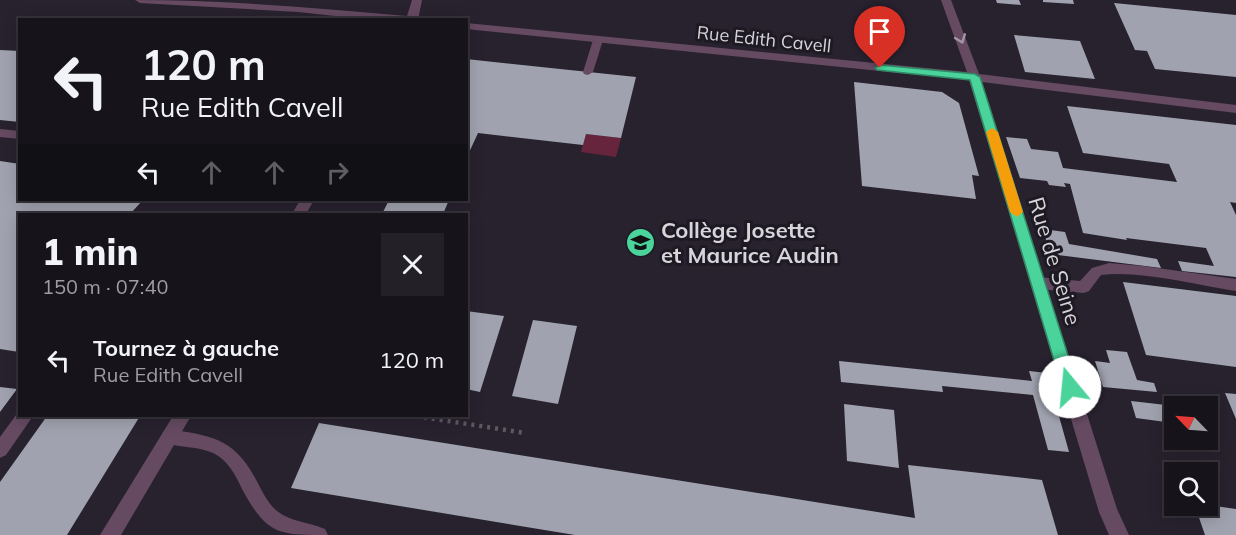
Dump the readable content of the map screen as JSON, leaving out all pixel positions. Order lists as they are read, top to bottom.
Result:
{
  "streets": {
    "street": ["Rue Edith Cavell", "Rue de Seine"]
  },
  "crossings": [
    ["Rue Edith Cavell", "Rue de Seine"]
  ],
  "places": {
    "school or university": ["Collège Josette et Maurice Audin"]
  },
  "north": "top left",
  "page": {
    "turn": ["120 m", "Rue Edith Cavell"],
    "heading": ["1 min", "150 m · 07:40"],
    "list": [
      {
        "name": "Tournez à gauche",
        "note": "Rue Edith Cavell",
        "value": "120 m"
      }
    ]
  }
}
